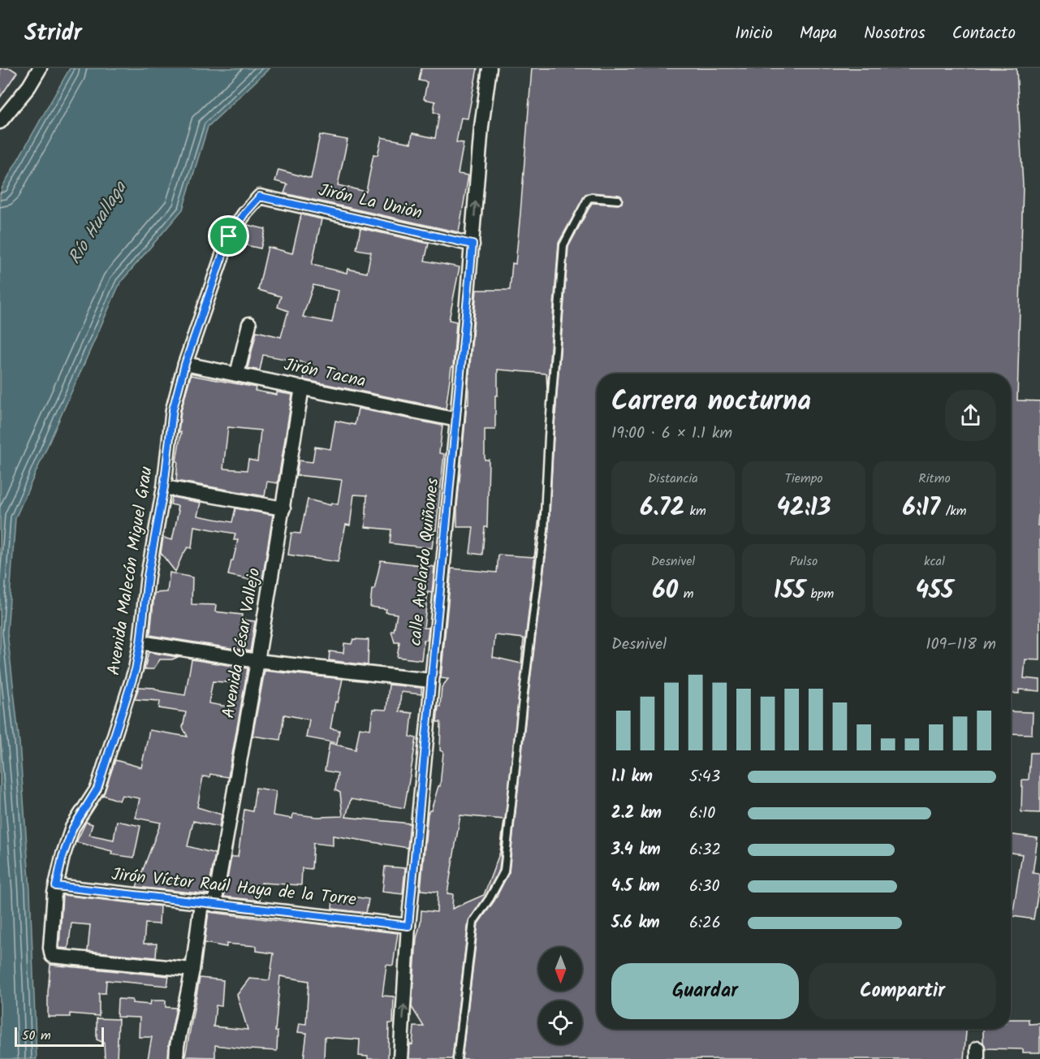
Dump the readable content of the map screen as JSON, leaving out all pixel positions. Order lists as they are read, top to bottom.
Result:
{
  "streets": {
    "street": [
      "Jirón La Unión",
      "Jirón Tacna",
      "calle Avelardo Quiñones",
      "Avenida Malecón Miguel Grau",
      "Avenida César Vallejo",
      "Jirón Víctor Raúl Haya de la Torre"
    ]
  },
  "crossings": [
    ["Jirón La Unión", "calle Avelardo Quiñones"],
    ["Jirón La Unión", "Avenida Malecón Miguel Grau"],
    ["Jirón Tacna", "calle Avelardo Quiñones"],
    ["Jirón Tacna", "Avenida Malecón Miguel Grau"],
    ["Jirón Tacna", "Avenida César Vallejo"],
    ["calle Avelardo Quiñones", "Jirón Víctor Raúl Haya de la Torre"],
    ["Avenida Malecón Miguel Grau", "Avenida César Vallejo"],
    ["Avenida Malecón Miguel Grau", "Jirón Víctor Raúl Haya de la Torre"],
    ["Avenida César Vallejo", "Jirón Víctor Raúl Haya de la Torre"]
  ],
  "water": ["Río Huallaga"],
  "scale_bar": "50 m",
  "north": "bottom",
  "page": {
    "header": "Stridr",
    "nav": [
      "Inicio",
      "Mapa",
      "Nosotros",
      "Contacto"
    ],
    "heading": ["Carrera nocturna", "19:00 · 6 × 1.1 km"],
    "stats": [
      ["Distancia", "6.72 km"],
      ["Tiempo", "42:13"],
      ["Ritmo", "6:17 /km"],
      ["Desnivel", "60 m"],
      ["Pulso", "155 bpm"],
      ["kcal", "455"]
    ],
    "chart": ["Desnivel", "109–118 m"],
    "list": [
      {
        "name": "1.1 km",
        "note": "5:43"
      },
      {
        "name": "2.2 km",
        "note": "6:10"
      },
      {
        "name": "3.4 km",
        "note": "6:32"
      },
      {
        "name": "4.5 km",
        "note": "6:30"
      },
      {
        "name": "5.6 km",
        "note": "6:26"
      }
    ],
    "buttons": ["Guardar", "Compartir"],
    "scale": "50 m"
  }
}
